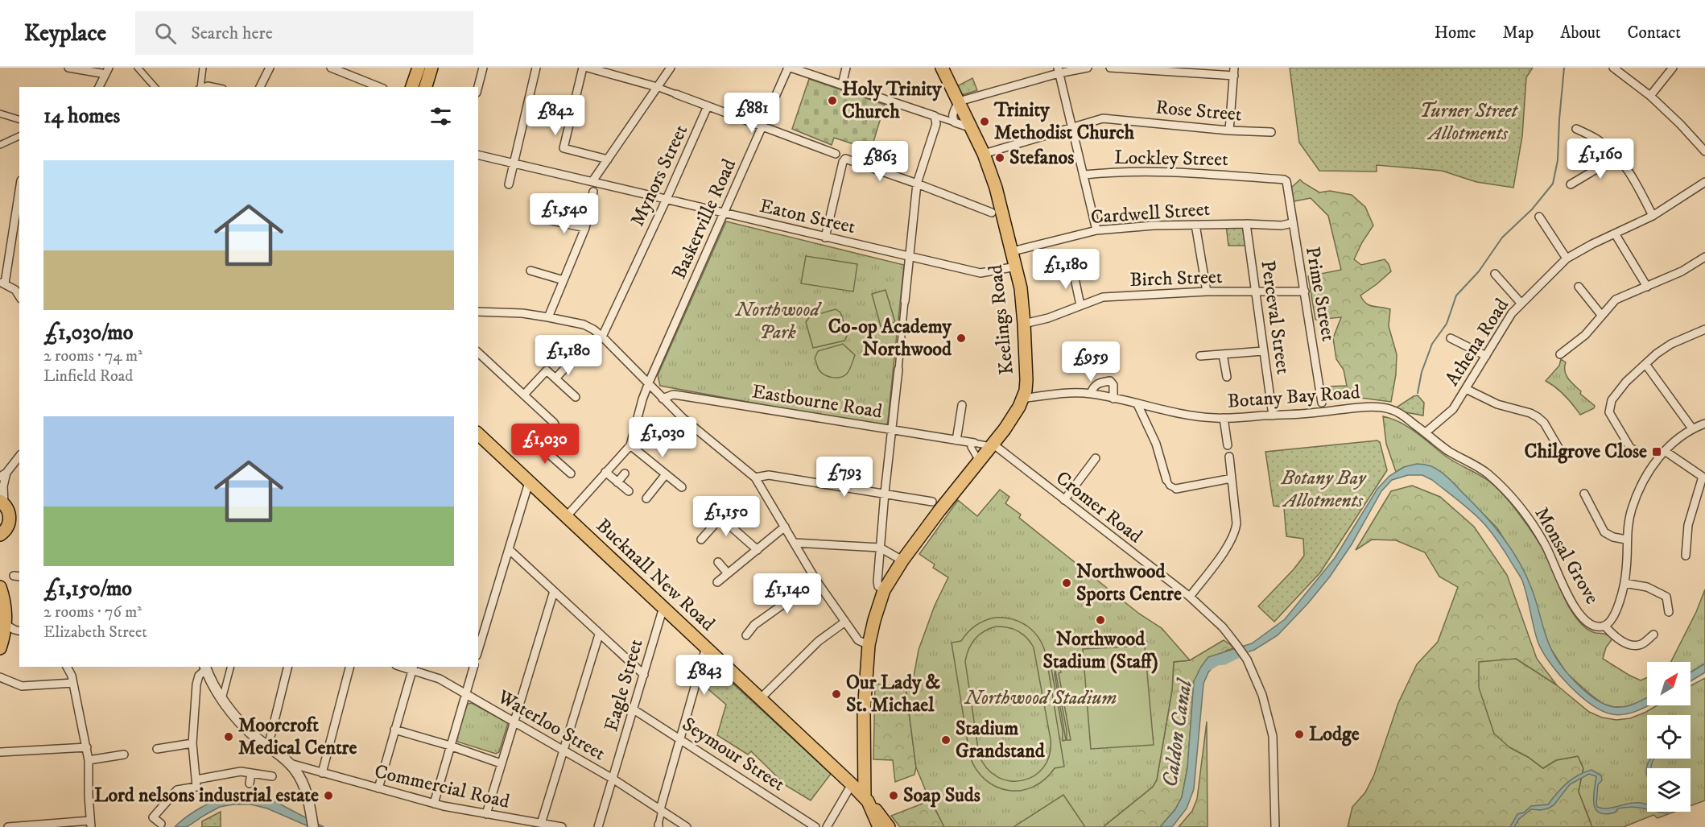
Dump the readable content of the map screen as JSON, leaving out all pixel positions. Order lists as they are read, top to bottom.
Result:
{
  "streets": {
    "main road": ["Keelings Road", "Bucknall New Road"],
    "street": [
      "Rose Street",
      "Lockley Street",
      "Mynors Street",
      "Cardwell Street",
      "Eaton Street",
      "Baskerville Road",
      "Birch Street",
      "Prime Street",
      "Perceval Street",
      "Athena Road",
      "Botany Bay Road",
      "Eastbourne Road",
      "Cromer Road",
      "Monsal Grove",
      "Eagle Street",
      "Waterloo Street",
      "Seymour Street",
      "Commercial Road"
    ]
  },
  "crossings": [
    ["Rose Street", "Keelings Road"],
    ["Lockley Street", "Prime Street"],
    ["Mynors Street", "Eaton Street"],
    ["Cardwell Street", "Prime Street"],
    ["Cardwell Street", "Perceval Street"],
    ["Cardwell Street", "Keelings Road"],
    ["Eaton Street", "Baskerville Road"],
    ["Eaton Street", "Keelings Road"],
    ["Birch Street", "Prime Street"],
    ["Birch Street", "Perceval Street"],
    ["Birch Street", "Keelings Road"],
    ["Prime Street", "Botany Bay Road"],
    ["Perceval Street", "Botany Bay Road"],
    ["Keelings Road", "Botany Bay Road"],
    ["Keelings Road", "Eastbourne Road"],
    ["Keelings Road", "Cromer Road"],
    ["Keelings Road", "Bucknall New Road"],
    ["Athena Road", "Botany Bay Road"],
    ["Athena Road", "Monsal Grove"],
    ["Botany Bay Road", "Monsal Grove"],
    ["Eastbourne Road", "Cromer Road"],
    ["Bucknall New Road", "Eagle Street"],
    ["Eagle Street", "Waterloo Street"],
    ["Eagle Street", "Seymour Street"]
  ],
  "water": ["Caldon Canal"],
  "parks": [
    "Turner Street Allotments",
    "Northwood Park",
    "Botany Bay Allotments",
    "Northwood Stadium"
  ],
  "places": {
    "other": [
      "Holy Trinity Church",
      "Trinity Methodist Church",
      "Stefanos",
      "Co-op Academy Northwood",
      "Northwood Sports Centre",
      "Northwood Stadium (Staff)",
      "Our Lady & St. Michael",
      "Lodge",
      "Moorcroft Medical Centre",
      "Stadium Grandstand",
      "Lord nelsons industrial estate",
      "Soap Suds"
    ],
    "transit": ["Chilgrove Close"]
  },
  "north": "top right",
  "page": {
    "header": "Keyplace",
    "search": "Search here",
    "nav": [
      "Home",
      "Map",
      "About",
      "Contact"
    ],
    "heading": "14 homes",
    "price": [
      "£881",
      "£842",
      "£1,160",
      "£863",
      "£1,540",
      "£1,180",
      "£1,180",
      "£959",
      "£1,030",
      "£1,030",
      "£793",
      "£1,150",
      "£1,140",
      "£843"
    ],
    "list": [
      {
        "name": "£1,030/mo",
        "note": "2 rooms · 74 m² · Linfield Road"
      },
      {
        "name": "£1,150/mo",
        "note": "2 rooms · 76 m² · Elizabeth Street"
      }
    ]
  }
}
